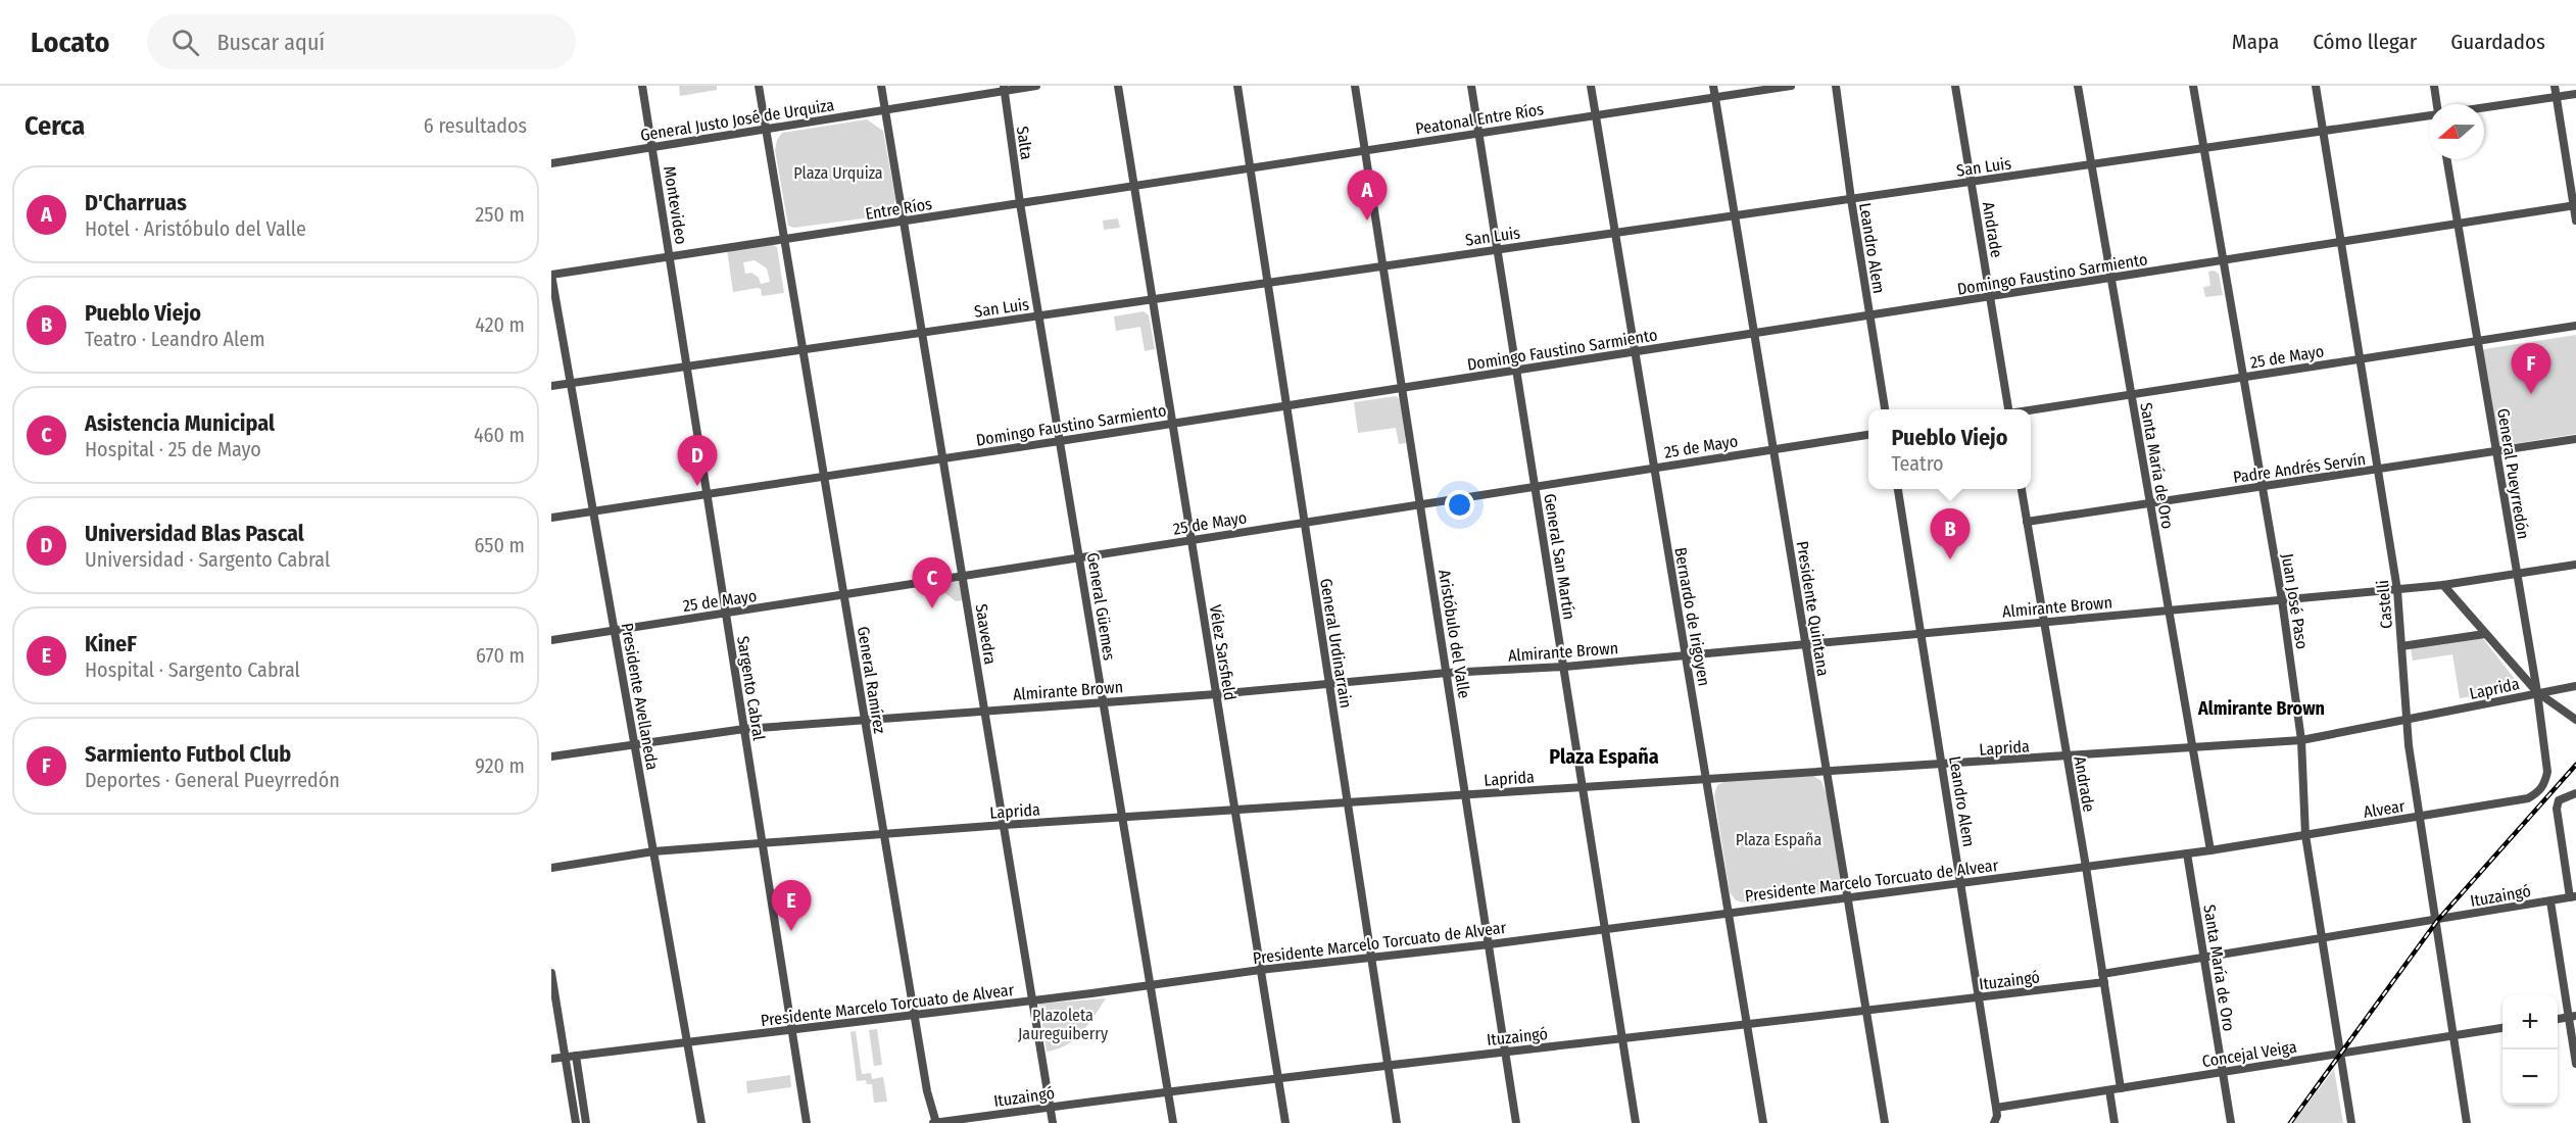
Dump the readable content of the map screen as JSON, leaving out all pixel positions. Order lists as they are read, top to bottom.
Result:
{
  "streets": {
    "street": [
      "Peatonal Entre Ríos",
      "General Justo José de Urquiza",
      "Salta",
      "San Luis",
      "Montevideo",
      "Entre Ríos",
      "Andrade",
      "Leandro Alem",
      "Domingo Faustino Sarmiento",
      "25 de Mayo",
      "Santa María de Oro",
      "Padre Andrés Servín",
      "General Pueyrredón",
      "General San Martín",
      "Juan José Paso",
      "Castelli",
      "General Güemes",
      "Almirante Brown",
      "Presidente Quintana",
      "Bernardo de Irigoyen",
      "Saavedra",
      "Aristóbulo del Valle",
      "General Urdinarrain",
      "Vélez Sarsfield",
      "General Ramírez",
      "Sargento Cabral",
      "Laprida",
      "Presidente Avellaneda",
      "Alvear",
      "Presidente Marcelo Torcuato de Alvear",
      "Ituzaingó",
      "Concejal Veiga"
    ]
  },
  "crossings": [
    ["Peatonal Entre Ríos", "Entre Ríos"],
    ["Peatonal Entre Ríos", "General San Martín"],
    ["Peatonal Entre Ríos", "Presidente Quintana"],
    ["Peatonal Entre Ríos", "Bernardo de Irigoyen"],
    ["Peatonal Entre Ríos", "Aristóbulo del Valle"],
    ["Peatonal Entre Ríos", "General Urdinarrain"],
    ["General Justo José de Urquiza", "Salta"],
    ["General Justo José de Urquiza", "Montevideo"],
    ["General Justo José de Urquiza", "Saavedra"],
    ["General Justo José de Urquiza", "General Ramírez"],
    ["Salta", "Entre Ríos"],
    ["Salta", "General Güemes"],
    ["San Luis", "Andrade"],
    ["San Luis", "Leandro Alem"],
    ["San Luis", "Santa María de Oro"],
    ["San Luis", "General San Martín"],
    ["San Luis", "Juan José Paso"],
    ["San Luis", "Castelli"],
    ["San Luis", "General Güemes"],
    ["San Luis", "Presidente Quintana"],
    ["San Luis", "Bernardo de Irigoyen"],
    ["San Luis", "Saavedra"],
    ["San Luis", "Aristóbulo del Valle"],
    ["San Luis", "General Urdinarrain"],
    ["San Luis", "Vélez Sarsfield"],
    ["San Luis", "General Ramírez"],
    ["San Luis", "Sargento Cabral"],
    ["San Luis", "Presidente Avellaneda"],
    ["Montevideo", "Entre Ríos"],
    ["Montevideo", "Sargento Cabral"],
    ["Entre Ríos", "General Güemes"],
    ["Entre Ríos", "Saavedra"],
    ["Entre Ríos", "General Urdinarrain"],
    ["Entre Ríos", "Vélez Sarsfield"],
    ["Entre Ríos", "General Ramírez"],
    ["Entre Ríos", "Sargento Cabral"],
    ["Entre Ríos", "Presidente Avellaneda"],
    ["Andrade", "Domingo Faustino Sarmiento"],
    ["Andrade", "Padre Andrés Servín"],
    ["Andrade", "Almirante Brown"],
    ["Andrade", "Laprida"],
    ["Andrade", "Presidente Marcelo Torcuato de Alvear"],
    ["Andrade", "Ituzaingó"],
    ["Andrade", "Concejal Veiga"],
    ["Leandro Alem", "Domingo Faustino Sarmiento"],
    ["Leandro Alem", "Almirante Brown"],
    ["Leandro Alem", "Laprida"],
    ["Leandro Alem", "Presidente Marcelo Torcuato de Alvear"],
    ["Leandro Alem", "Ituzaingó"],
    ["Leandro Alem", "Concejal Veiga"],
    ["Domingo Faustino Sarmiento", "Santa María de Oro"],
    ["Domingo Faustino Sarmiento", "General Pueyrredón"],
    ["Domingo Faustino Sarmiento", "General San Martín"],
    ["Domingo Faustino Sarmiento", "Juan José Paso"],
    ["Domingo Faustino Sarmiento", "Castelli"],
    ["Domingo Faustino Sarmiento", "General Güemes"],
    ["Domingo Faustino Sarmiento", "Presidente Quintana"],
    ["Domingo Faustino Sarmiento", "Bernardo de Irigoyen"],
    ["Domingo Faustino Sarmiento", "Saavedra"],
    ["Domingo Faustino Sarmiento", "Aristóbulo del Valle"],
    ["Domingo Faustino Sarmiento", "General Urdinarrain"],
    ["Domingo Faustino Sarmiento", "Vélez Sarsfield"],
    ["Domingo Faustino Sarmiento", "General Ramírez"],
    ["Domingo Faustino Sarmiento", "Sargento Cabral"],
    ["Domingo Faustino Sarmiento", "Presidente Avellaneda"],
    ["25 de Mayo", "Santa María de Oro"],
    ["25 de Mayo", "General Pueyrredón"],
    ["25 de Mayo", "General San Martín"],
    ["25 de Mayo", "Juan José Paso"],
    ["25 de Mayo", "Castelli"],
    ["25 de Mayo", "General Güemes"],
    ["25 de Mayo", "Presidente Quintana"],
    ["25 de Mayo", "Bernardo de Irigoyen"],
    ["25 de Mayo", "Saavedra"],
    ["25 de Mayo", "Aristóbulo del Valle"],
    ["25 de Mayo", "General Urdinarrain"],
    ["25 de Mayo", "Vélez Sarsfield"],
    ["25 de Mayo", "General Ramírez"],
    ["25 de Mayo", "Sargento Cabral"],
    ["25 de Mayo", "Presidente Avellaneda"],
    ["Santa María de Oro", "Padre Andrés Servín"],
    ["Santa María de Oro", "Almirante Brown"],
    ["Santa María de Oro", "Laprida"],
    ["Santa María de Oro", "Alvear"],
    ["Santa María de Oro", "Presidente Marcelo Torcuato de Alvear"],
    ["Santa María de Oro", "Ituzaingó"],
    ["Santa María de Oro", "Concejal Veiga"],
    ["Padre Andrés Servín", "General Pueyrredón"],
    ["Padre Andrés Servín", "Juan José Paso"],
    ["Padre Andrés Servín", "Castelli"],
    ["General Pueyrredón", "Almirante Brown"],
    ["General Pueyrredón", "Laprida"],
    ["General Pueyrredón", "Alvear"],
    ["General San Martín", "Almirante Brown"],
    ["General San Martín", "Laprida"],
    ["General San Martín", "Presidente Marcelo Torcuato de Alvear"],
    ["General San Martín", "Ituzaingó"],
    ["Juan José Paso", "Almirante Brown"],
    ["Juan José Paso", "Laprida"],
    ["Juan José Paso", "Alvear"],
    ["Juan José Paso", "Ituzaingó"],
    ["Juan José Paso", "Concejal Veiga"],
    ["Castelli", "Almirante Brown"],
    ["Castelli", "Laprida"],
    ["Castelli", "Alvear"],
    ["Castelli", "Ituzaingó"],
    ["Castelli", "Concejal Veiga"],
    ["General Güemes", "Almirante Brown"],
    ["General Güemes", "Laprida"],
    ["General Güemes", "Presidente Marcelo Torcuato de Alvear"],
    ["General Güemes", "Ituzaingó"],
    ["Almirante Brown", "Presidente Quintana"],
    ["Almirante Brown", "Bernardo de Irigoyen"],
    ["Almirante Brown", "Saavedra"],
    ["Almirante Brown", "Aristóbulo del Valle"],
    ["Almirante Brown", "General Urdinarrain"],
    ["Almirante Brown", "Vélez Sarsfield"],
    ["Almirante Brown", "General Ramírez"],
    ["Almirante Brown", "Sargento Cabral"],
    ["Almirante Brown", "Presidente Avellaneda"],
    ["Presidente Quintana", "Laprida"],
    ["Presidente Quintana", "Presidente Marcelo Torcuato de Alvear"],
    ["Presidente Quintana", "Ituzaingó"],
    ["Bernardo de Irigoyen", "Laprida"],
    ["Bernardo de Irigoyen", "Presidente Marcelo Torcuato de Alvear"],
    ["Bernardo de Irigoyen", "Ituzaingó"],
    ["Saavedra", "Laprida"],
    ["Saavedra", "Presidente Marcelo Torcuato de Alvear"],
    ["Saavedra", "Ituzaingó"],
    ["Aristóbulo del Valle", "Laprida"],
    ["Aristóbulo del Valle", "Presidente Marcelo Torcuato de Alvear"],
    ["Aristóbulo del Valle", "Ituzaingó"],
    ["General Urdinarrain", "Laprida"],
    ["General Urdinarrain", "Presidente Marcelo Torcuato de Alvear"],
    ["General Urdinarrain", "Ituzaingó"],
    ["Vélez Sarsfield", "Laprida"],
    ["Vélez Sarsfield", "Presidente Marcelo Torcuato de Alvear"],
    ["Vélez Sarsfield", "Ituzaingó"],
    ["General Ramírez", "Laprida"],
    ["General Ramírez", "Presidente Marcelo Torcuato de Alvear"],
    ["General Ramírez", "Ituzaingó"],
    ["Sargento Cabral", "Laprida"],
    ["Sargento Cabral", "Presidente Marcelo Torcuato de Alvear"],
    ["Laprida", "Presidente Avellaneda"],
    ["Presidente Avellaneda", "Presidente Marcelo Torcuato de Alvear"],
    ["Alvear", "Presidente Marcelo Torcuato de Alvear"]
  ],
  "districts": ["Almirante Brown", "Plaza España"],
  "parks": ["Plaza Urquiza", "Plaza España", "Plazoleta Jaureguiberry"],
  "north": "left",
  "page": {
    "header": "Locato",
    "search": "Buscar aquí",
    "nav": ["Mapa", "Cómo llegar", "Guardados"],
    "heading": ["Cerca", "6 resultados"],
    "list": [
      {
        "mark": "A",
        "name": "D'Charruas",
        "note": "Hotel · Aristóbulo del Valle",
        "value": "250 m"
      },
      {
        "mark": "B",
        "name": "Pueblo Viejo",
        "note": "Teatro · Leandro Alem",
        "value": "420 m"
      },
      {
        "mark": "C",
        "name": "Asistencia Municipal",
        "note": "Hospital · 25 de Mayo",
        "value": "460 m"
      },
      {
        "mark": "D",
        "name": "Universidad Blas Pascal",
        "note": "Universidad · Sargento Cabral",
        "value": "650 m"
      },
      {
        "mark": "E",
        "name": "KineF",
        "note": "Hospital · Sargento Cabral",
        "value": "670 m"
      },
      {
        "mark": "F",
        "name": "Sarmiento Futbol Club",
        "note": "Deportes · General Pueyrredón",
        "value": "920 m"
      }
    ],
    "pins": [
      "A",
      "F",
      "D",
      "B",
      "C",
      "E"
    ],
    "popup": ["Pueblo Viejo", "Teatro"],
    "map_buttons": ["+", "−"]
  }
}
